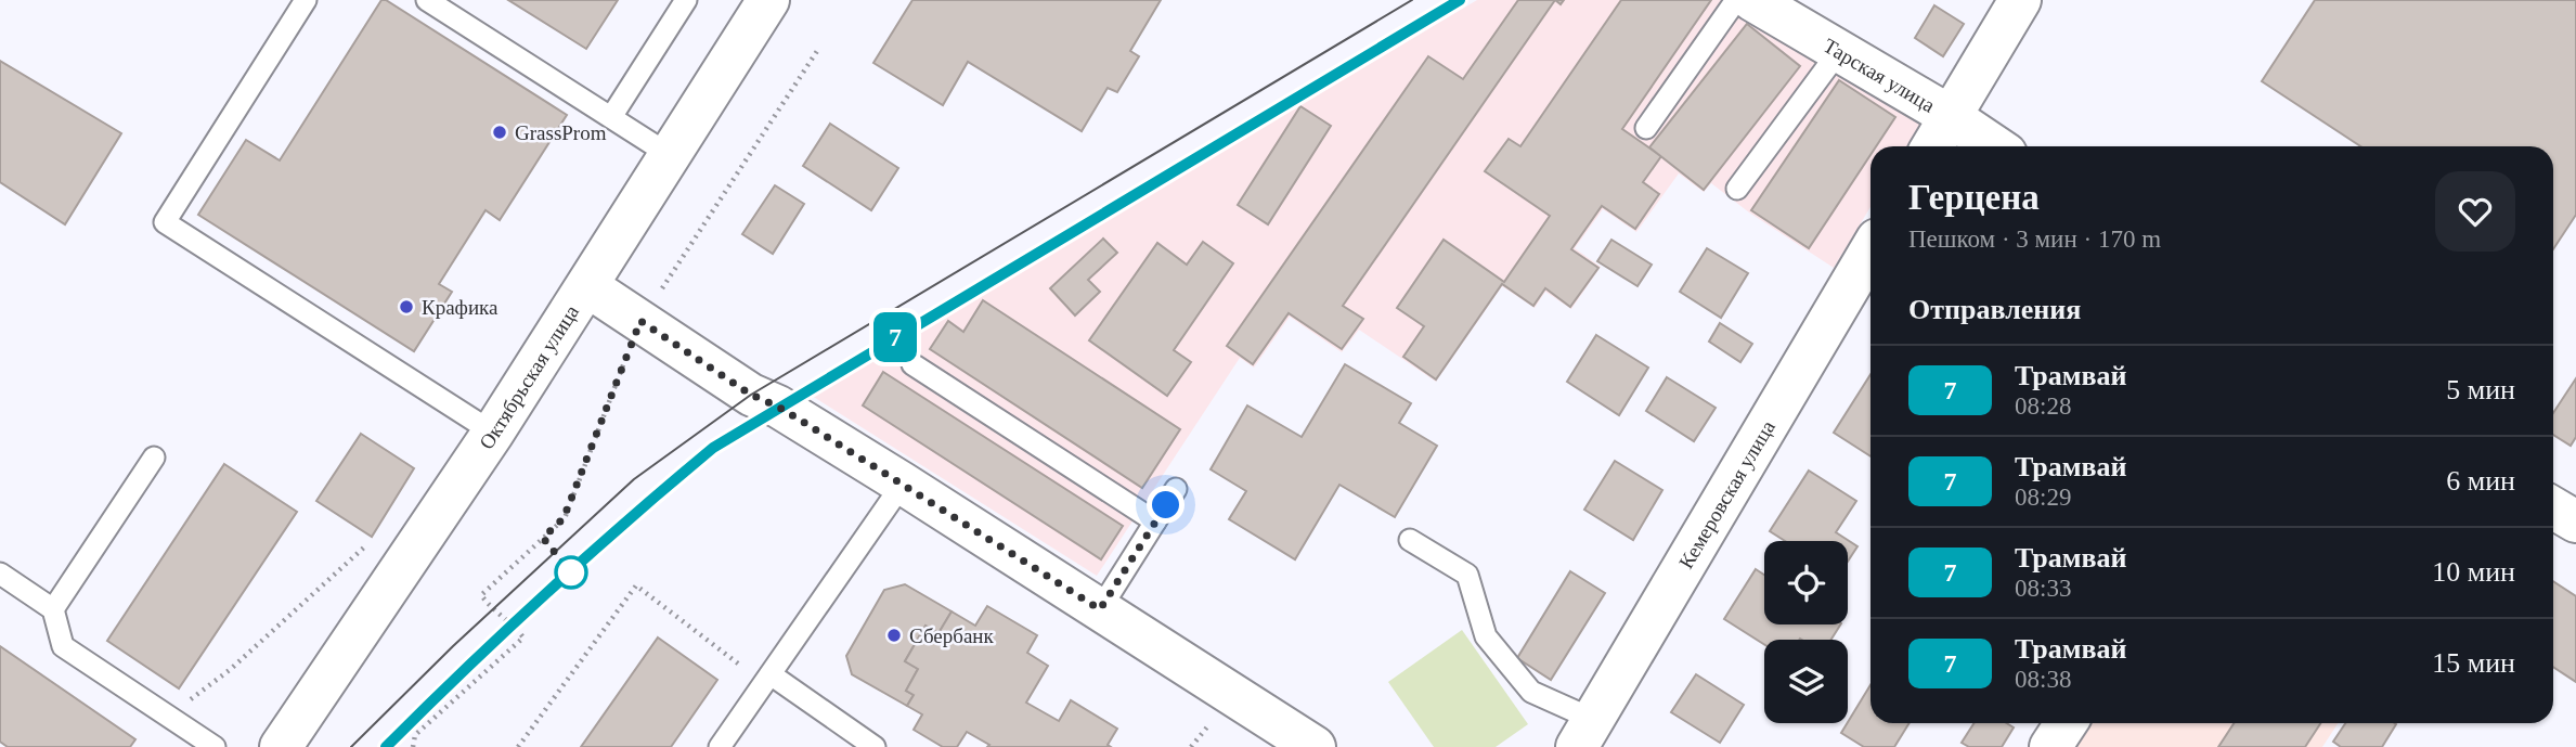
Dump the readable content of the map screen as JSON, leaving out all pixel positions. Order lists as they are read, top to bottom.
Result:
{
  "streets": {
    "street": ["Тарская улица", "Октябрьская улица", "Кемеровская улица"]
  },
  "places": ["GrassProm", "Крафика", "Сбербанк"],
  "lines": ["tram line 7"],
  "page": {
    "on_map": "7",
    "heading": [
      ["Герцена", "Пешком · 3 мин · 170 m"],
      "Отправления"
    ],
    "list": [
      {
        "mark": "7",
        "name": "Трамвай",
        "note": "08:28",
        "value": "5 мин"
      },
      {
        "mark": "7",
        "name": "Трамвай",
        "note": "08:29",
        "value": "6 мин"
      },
      {
        "mark": "7",
        "name": "Трамвай",
        "note": "08:33",
        "value": "10 мин"
      },
      {
        "mark": "7",
        "name": "Трамвай",
        "note": "08:38",
        "value": "15 мин"
      }
    ]
  }
}
